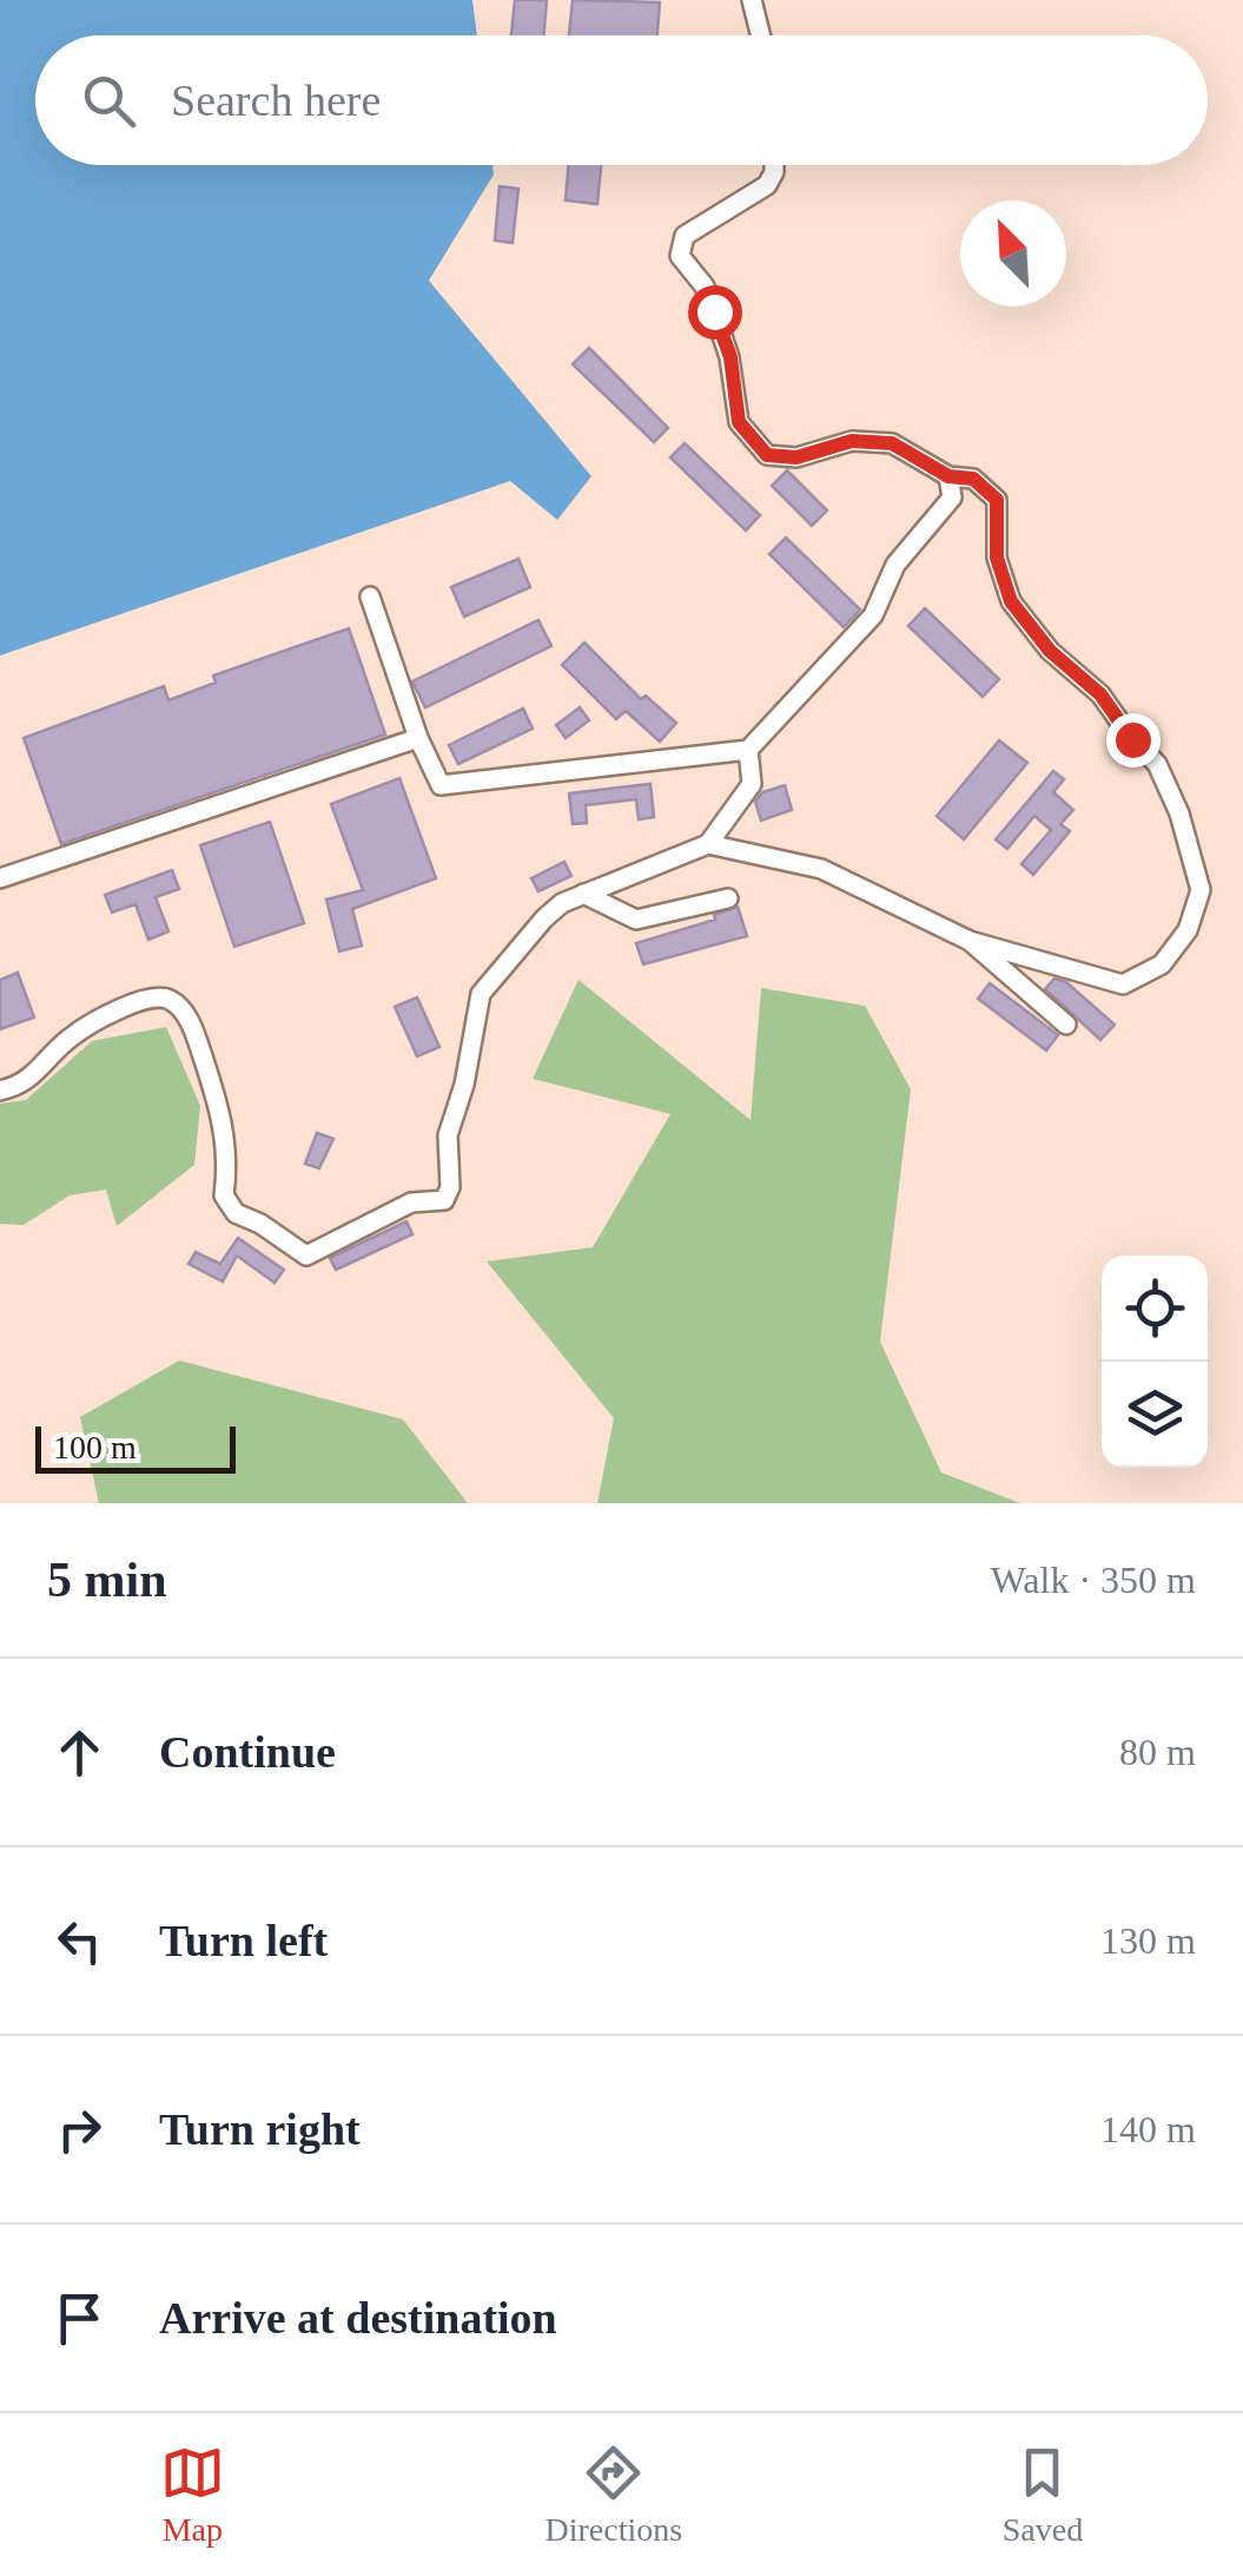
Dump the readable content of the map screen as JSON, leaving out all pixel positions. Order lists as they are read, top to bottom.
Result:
{
  "scale_bar": "100 m",
  "north": "top left",
  "page": {
    "search": "Search here",
    "scale": "100 m",
    "heading": ["5 min", "Walk · 350 m"],
    "list": [
      ["Continue", "80 m"],
      ["Turn left", "130 m"],
      ["Turn right", "140 m"],
      "Arrive at destination"
    ],
    "nav": ["Map", "Directions", "Saved"]
  }
}
